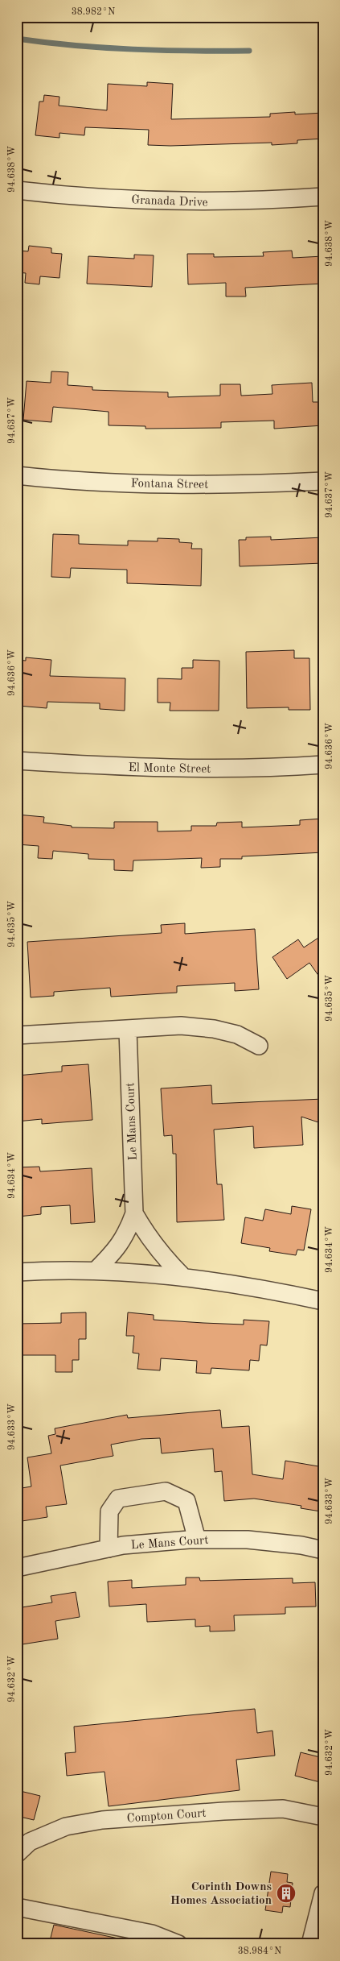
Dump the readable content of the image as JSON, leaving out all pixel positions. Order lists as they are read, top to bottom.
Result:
{
  "streets": {
    "street": [
      "Granada Drive",
      "Fontana Street",
      "El Monte Street",
      "Le Mans Court",
      "Compton Court"
    ]
  },
  "places": {
    "building": ["Corinth Downs Homes Association"]
  },
  "coordinates": [
    "38.982°N",
    "94.638°W",
    "94.637°W",
    "94.636°W",
    "94.635°W",
    "94.634°W",
    "94.633°W",
    "94.632°W",
    "38.984°N"
  ]
}
